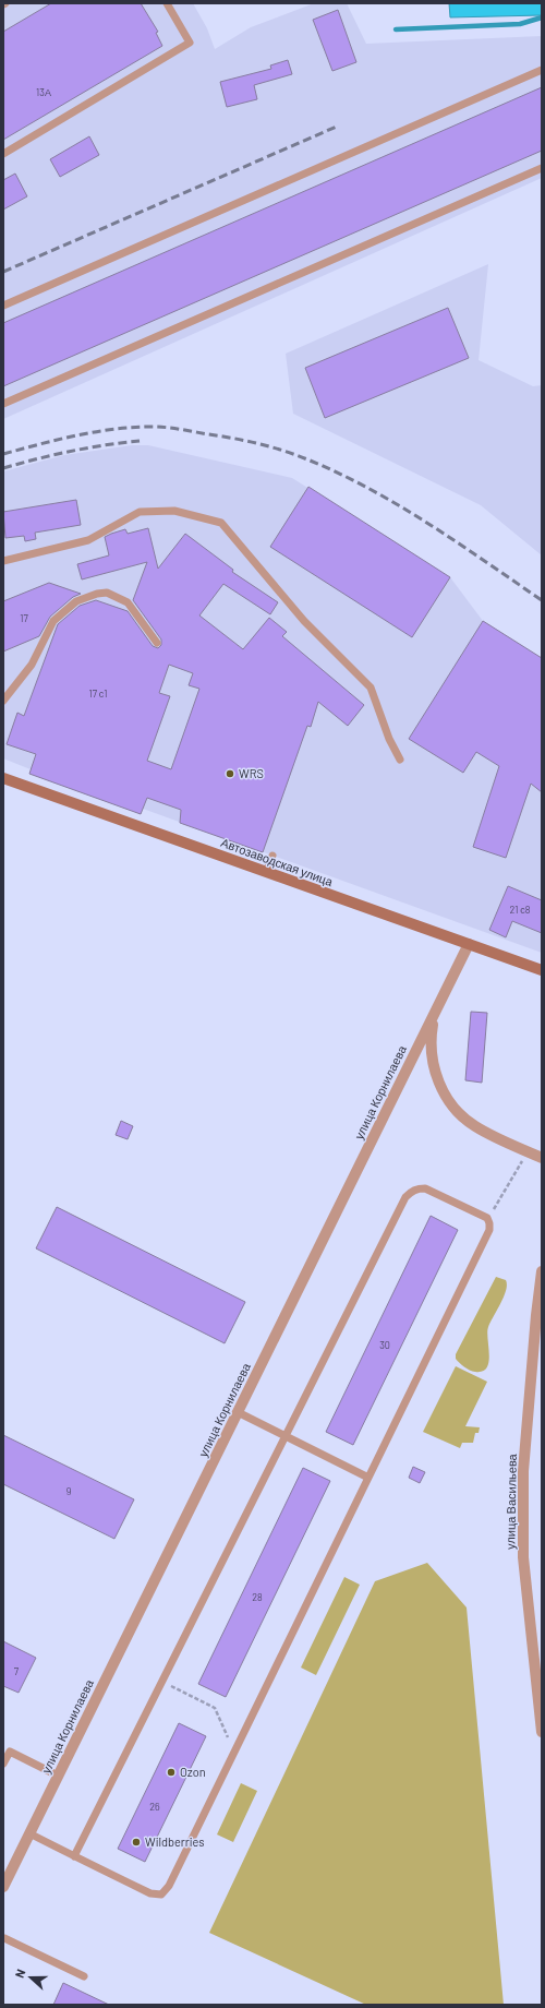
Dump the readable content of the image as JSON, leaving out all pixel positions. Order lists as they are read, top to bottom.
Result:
{
  "streets": {
    "street": ["Автозаводская улица", "улица Корнилаева", "улица Васильева"]
  },
  "crossings": [
    ["Автозаводская улица", "улица Корнилаева"]
  ],
  "places": ["WRS", "Ozon", "Wildberries"],
  "house_numbers": [
    "13А",
    "17",
    "17 с1",
    "21 с8",
    "30",
    "9",
    "28",
    "7",
    "26"
  ],
  "north": "left"
}
